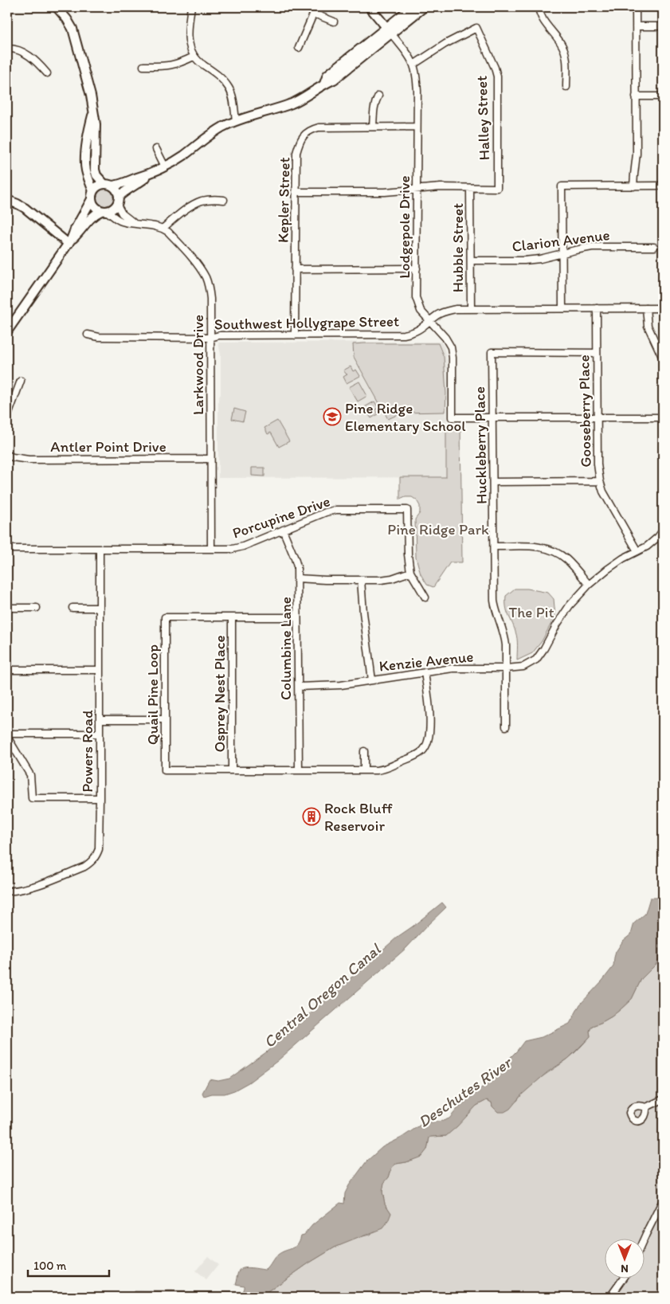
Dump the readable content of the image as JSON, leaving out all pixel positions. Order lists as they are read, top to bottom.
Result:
{
  "streets": {
    "street": [
      "Halley Street",
      "Kepler Street",
      "Lodgepole Drive",
      "Clarion Avenue",
      "Hubble Street",
      "Southwest Hollygrape Street",
      "Larkwood Drive",
      "Gooseberry Place",
      "Huckleberry Place",
      "Antler Point Drive",
      "Porcupine Drive",
      "Columbine Lane",
      "Kenzie Avenue",
      "Osprey Nest Place",
      "Quail Pine Loop",
      "Powers Road"
    ]
  },
  "crossings": [
    ["Halley Street", "Lodgepole Drive"],
    ["Halley Street", "Hubble Street"],
    ["Kepler Street", "Lodgepole Drive"],
    ["Kepler Street", "Southwest Hollygrape Street"],
    ["Lodgepole Drive", "Southwest Hollygrape Street"],
    ["Lodgepole Drive", "Huckleberry Place"],
    ["Clarion Avenue", "Hubble Street"],
    ["Hubble Street", "Southwest Hollygrape Street"],
    ["Southwest Hollygrape Street", "Larkwood Drive"],
    ["Southwest Hollygrape Street", "Gooseberry Place"],
    ["Larkwood Drive", "Antler Point Drive"],
    ["Larkwood Drive", "Porcupine Drive"],
    ["Gooseberry Place", "Huckleberry Place"],
    ["Gooseberry Place", "Kenzie Avenue"],
    ["Huckleberry Place", "Kenzie Avenue"],
    ["Porcupine Drive", "Columbine Lane"],
    ["Porcupine Drive", "Powers Road"],
    ["Columbine Lane", "Kenzie Avenue"],
    ["Columbine Lane", "Quail Pine Loop"],
    ["Kenzie Avenue", "Quail Pine Loop"],
    ["Osprey Nest Place", "Quail Pine Loop"]
  ],
  "water": ["Central Oregon Canal", "Deschutes River"],
  "parks": ["Pine Ridge Park", "The Pit"],
  "places": {
    "school or university": ["Pine Ridge Elementary School"],
    "building": ["Rock Bluff Reservoir"]
  },
  "scale_bar": "100 m",
  "north": "bottom"
}
